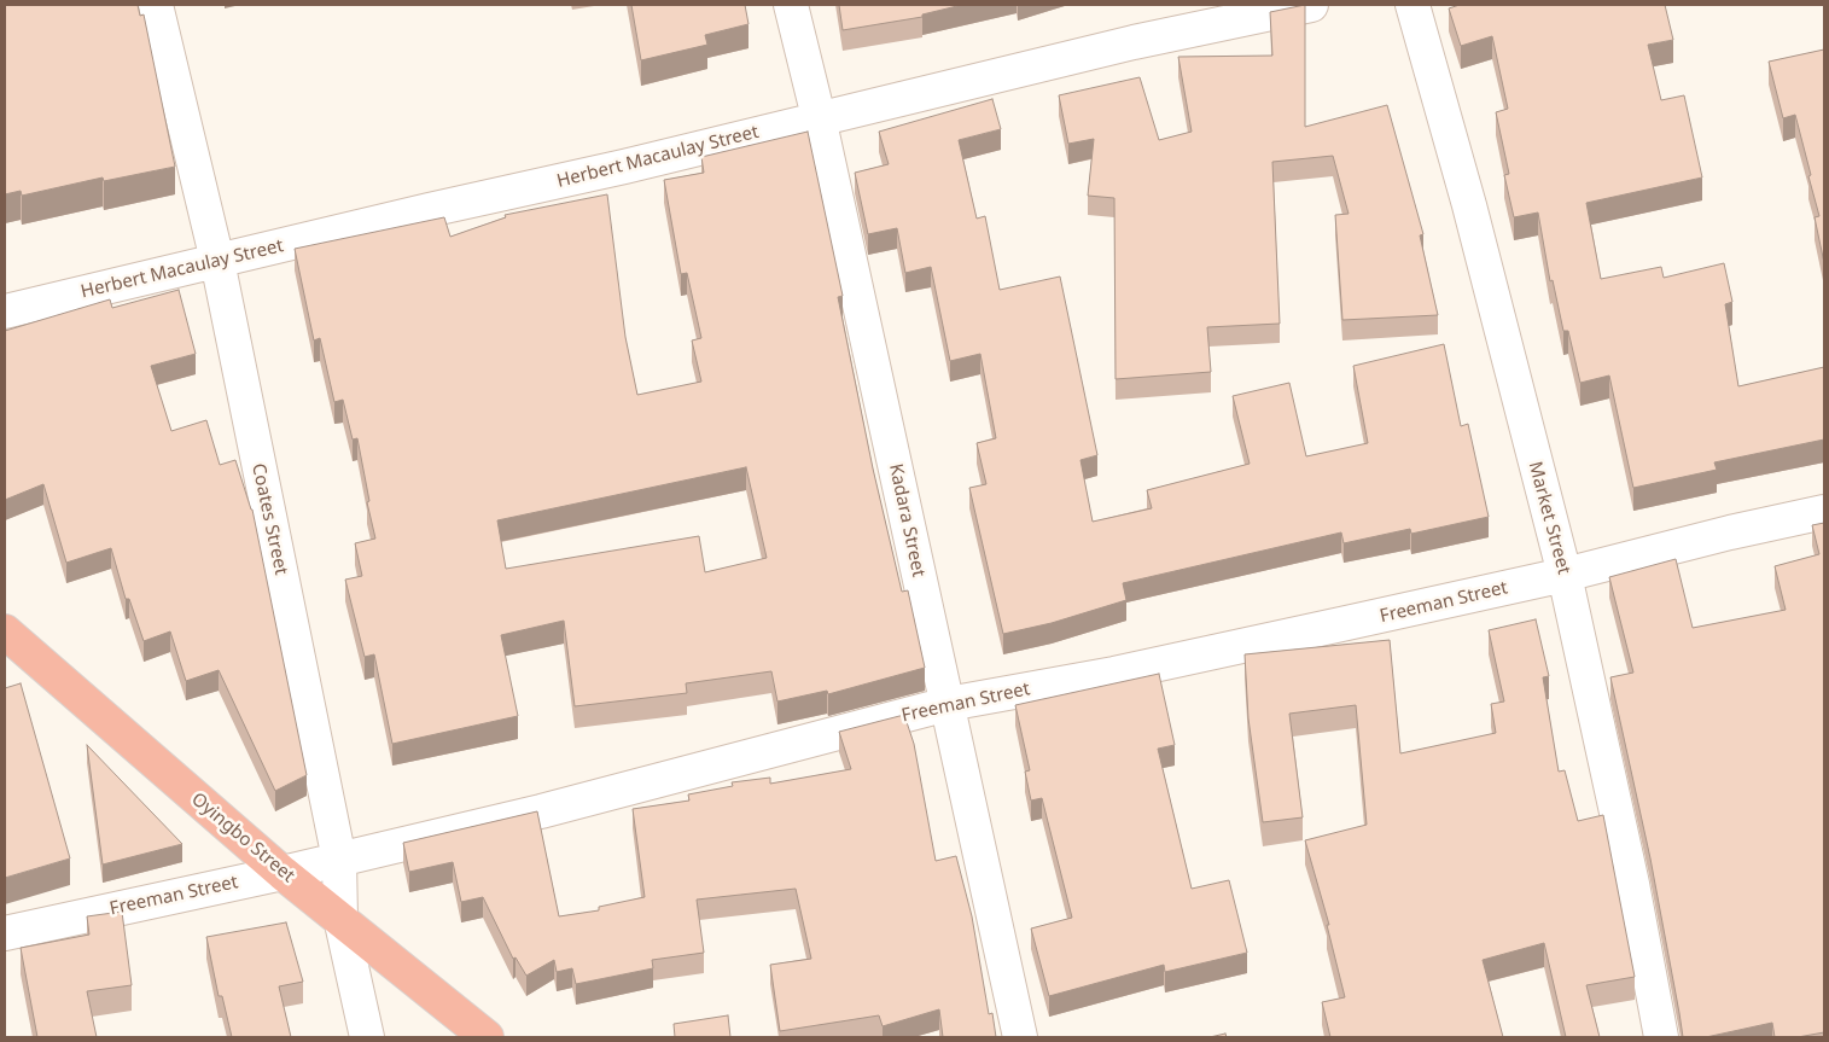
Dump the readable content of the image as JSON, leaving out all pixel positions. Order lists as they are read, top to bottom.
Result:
{
  "streets": {
    "highway": ["Oyingbo Street"],
    "street": [
      "Herbert Macaulay Street",
      "Market Street",
      "Coates Street",
      "Kadara Street",
      "Freeman Street"
    ]
  },
  "crossings": [
    ["Herbert Macaulay Street", "Coates Street"],
    ["Herbert Macaulay Street", "Kadara Street"],
    ["Market Street", "Freeman Street"],
    ["Coates Street", "Freeman Street"],
    ["Coates Street", "Oyingbo Street"],
    ["Kadara Street", "Freeman Street"],
    ["Freeman Street", "Oyingbo Street"]
  ]
}
